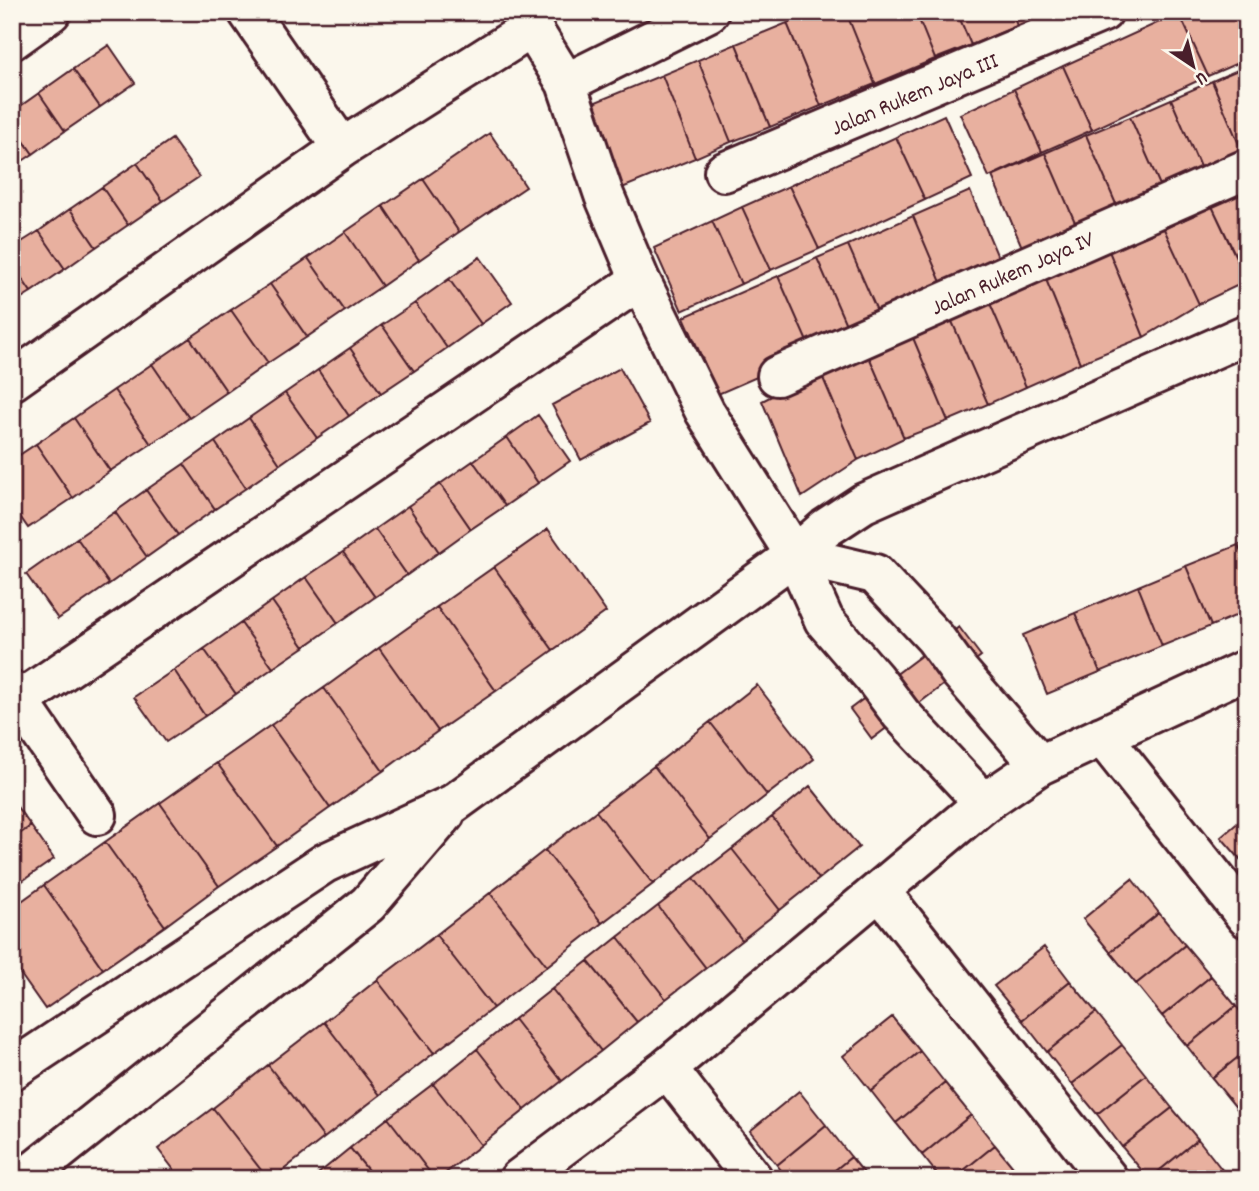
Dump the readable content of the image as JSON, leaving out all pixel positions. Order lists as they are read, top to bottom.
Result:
{
  "streets": {
    "street": ["Jalan Rukem Jaya III", "Jalan Rukem Jaya IV"]
  },
  "north": "bottom right"
}
